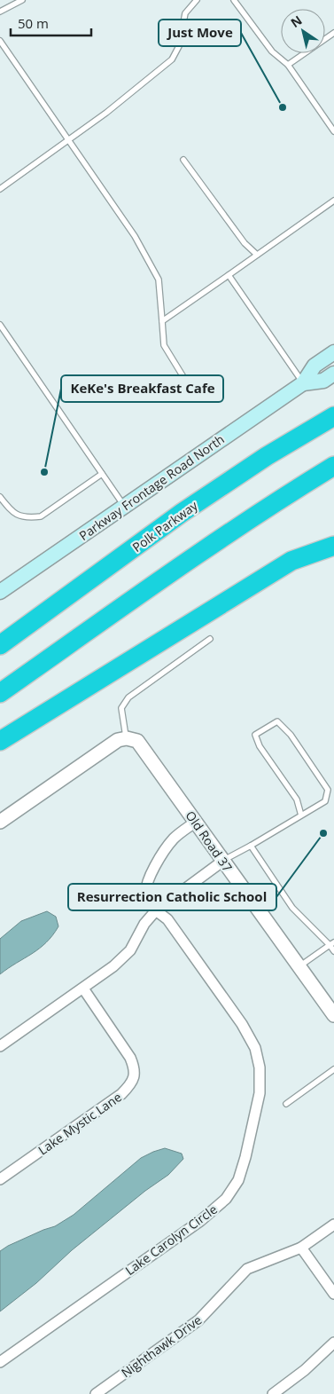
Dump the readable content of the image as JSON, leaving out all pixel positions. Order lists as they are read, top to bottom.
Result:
{
  "streets": {
    "highway": ["Polk Parkway"],
    "main road": ["Parkway Frontage Road North"],
    "street": [
      "Old Road 37",
      "Lake Mystic Lane",
      "Lake Carolyn Circle",
      "Nighthawk Drive"
    ]
  },
  "crossings": [
    ["Old Road 37", "Lake Carolyn Circle"]
  ],
  "places": ["Just Move", "KeKe's Breakfast Cafe", "Resurrection Catholic School"],
  "scale_bar": "50 m",
  "north": "top left"
}
